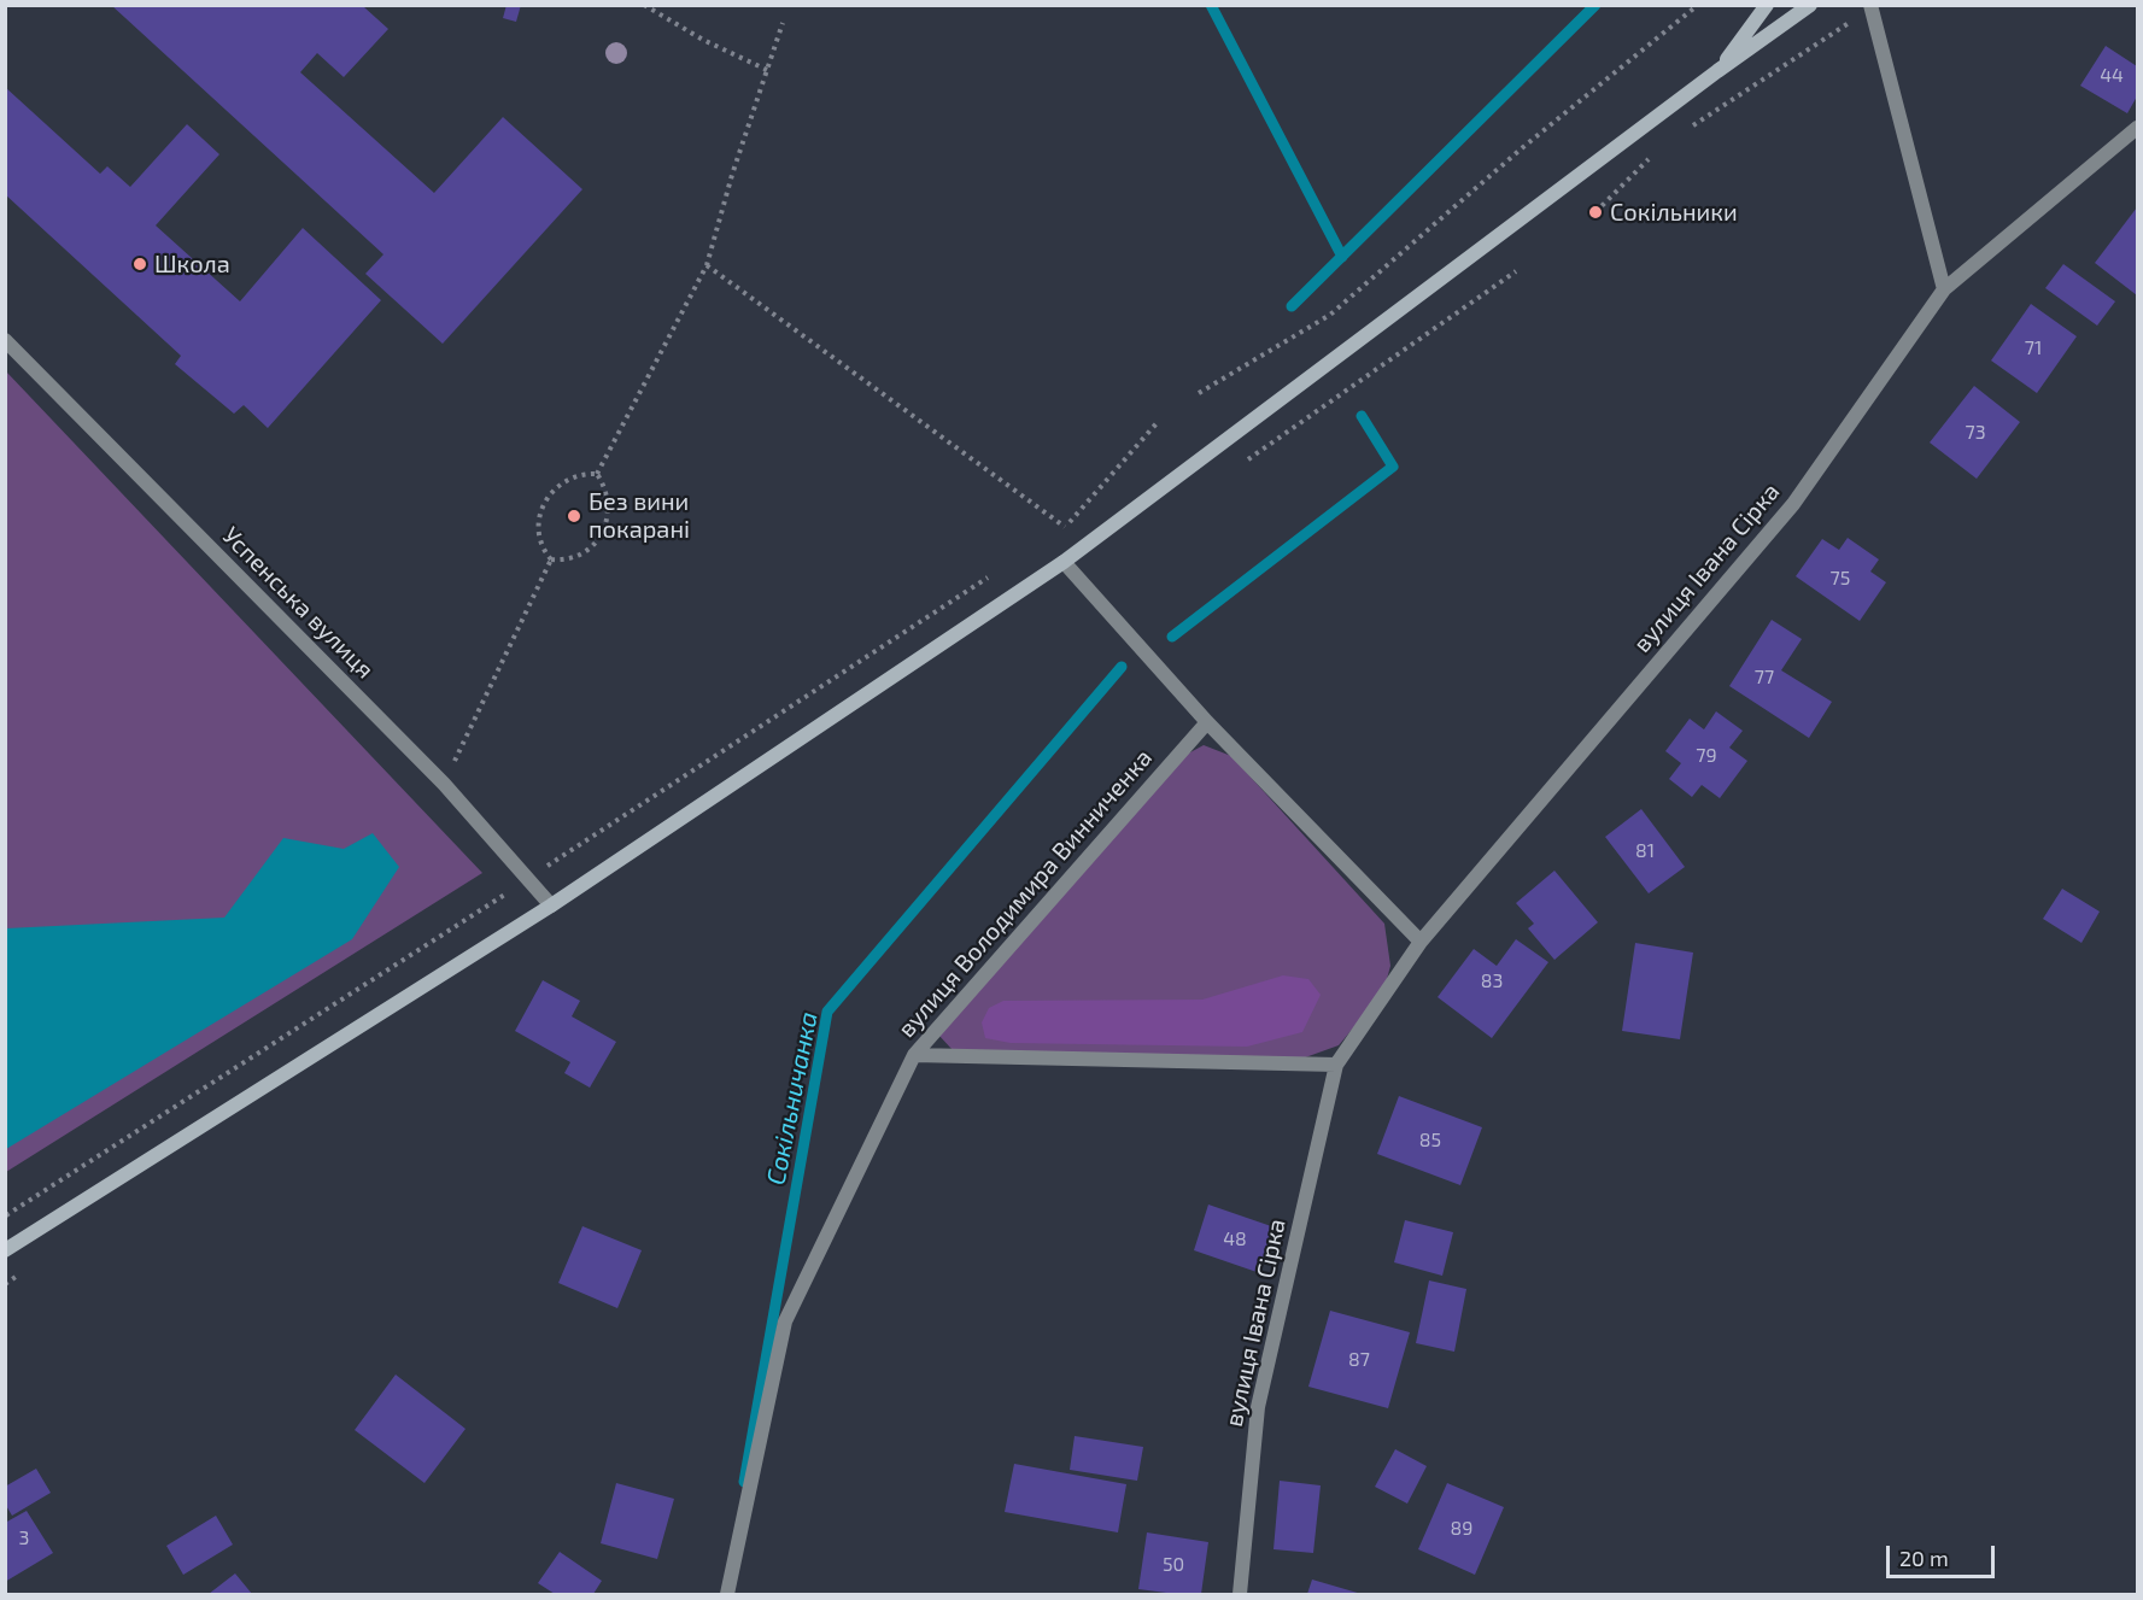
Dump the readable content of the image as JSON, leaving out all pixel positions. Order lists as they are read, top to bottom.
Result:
{
  "streets": {
    "street": ["вулиця Івана Сірка", "Успенська вулиця", "вулиця Володимира Винниченка"]
  },
  "water": ["Сокільничанка"],
  "places": ["Сокільники", "Школа", "Без вини покарані"],
  "house_numbers": [
    "44",
    "71",
    "73",
    "75",
    "77",
    "79",
    "81",
    "83",
    "85",
    "48",
    "87",
    "89",
    "3",
    "50"
  ],
  "scale_bar": "20 m"
}
